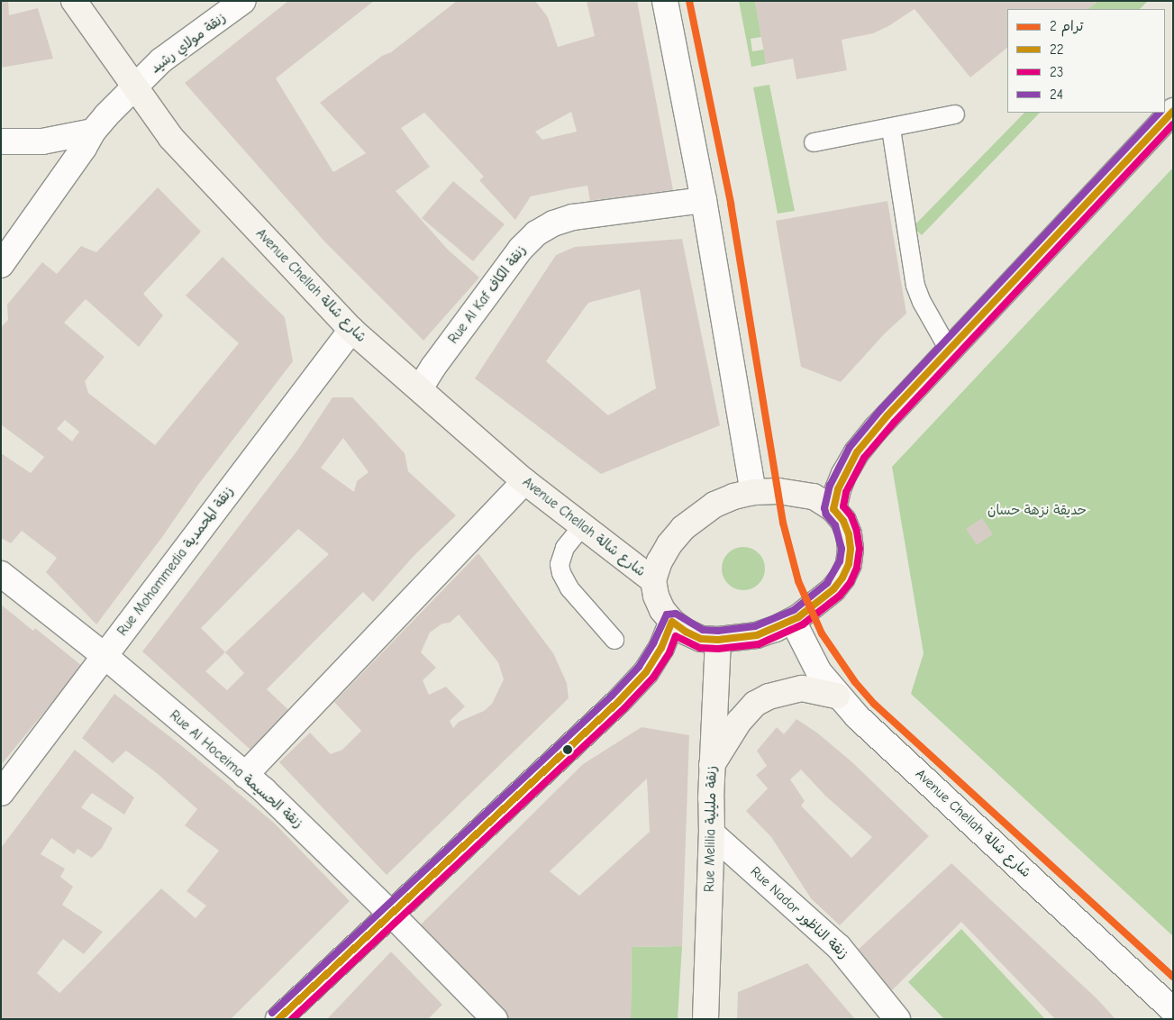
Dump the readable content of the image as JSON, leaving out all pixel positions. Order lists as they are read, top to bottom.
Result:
{
  "streets": {
    "street": [
      "زنقة مولاي رشيد",
      "Avenue Chellah شارع شالة",
      "Rue Al Kaf زنقة الكاف",
      "Rue Mohammedia زنقة المحمدية",
      "Rue Al Hoceima زنقة الحسيمة",
      "Rue Melilia زنقة مليلية",
      "Rue Nador زنقة الناظور"
    ]
  },
  "crossings": [
    ["زنقة مولاي رشيد", "Avenue Chellah شارع شالة"],
    ["Avenue Chellah شارع شالة", "Rue Al Kaf زنقة الكاف"],
    ["Avenue Chellah شارع شالة", "Rue Mohammedia زنقة المحمدية"],
    ["Rue Mohammedia زنقة المحمدية", "Rue Al Hoceima زنقة الحسيمة"],
    ["Rue Melilia زنقة مليلية", "Rue Nador زنقة الناظور"]
  ],
  "parks": ["حديقة نزهة حسان"],
  "lines": [
    "tram line 2",
    "transit line 22",
    "transit line 24",
    "transit line 23"
  ],
  "legend": [
    "ترام 2",
    "22",
    "23",
    "24"
  ]
}
